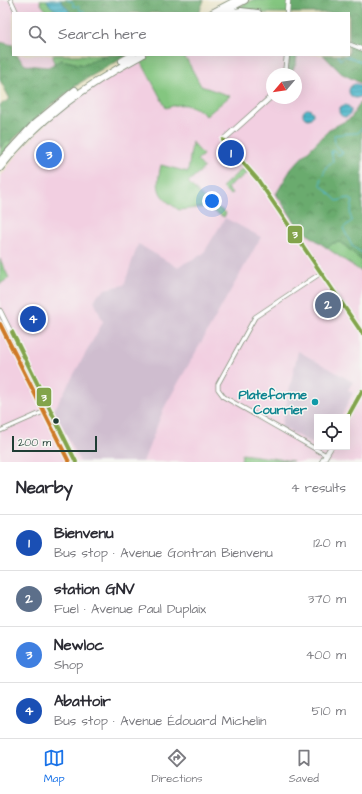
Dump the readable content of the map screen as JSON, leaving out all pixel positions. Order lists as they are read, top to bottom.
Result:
{
  "places": ["Plateforme Courrier"],
  "lines": ["transit line 3"],
  "scale_bar": "200 m",
  "north": "bottom left",
  "page": {
    "search": "Search here",
    "pins": [
      "1",
      "3",
      "2",
      "4"
    ],
    "scale": "200 m",
    "heading": ["Nearby", "4 results"],
    "list": [
      {
        "mark": "1",
        "name": "Bienvenu",
        "note": "Bus stop · Avenue Gontran Bienvenu",
        "value": "120 m"
      },
      {
        "mark": "2",
        "name": "station GNV",
        "note": "Fuel · Avenue Paul Duplaix",
        "value": "370 m"
      },
      {
        "mark": "3",
        "name": "Newloc",
        "note": "Shop",
        "value": "400 m"
      },
      {
        "mark": "4",
        "name": "Abattoir",
        "note": "Bus stop · Avenue Édouard Michelin",
        "value": "510 m"
      }
    ],
    "nav": ["Map", "Directions", "Saved"]
  }
}
